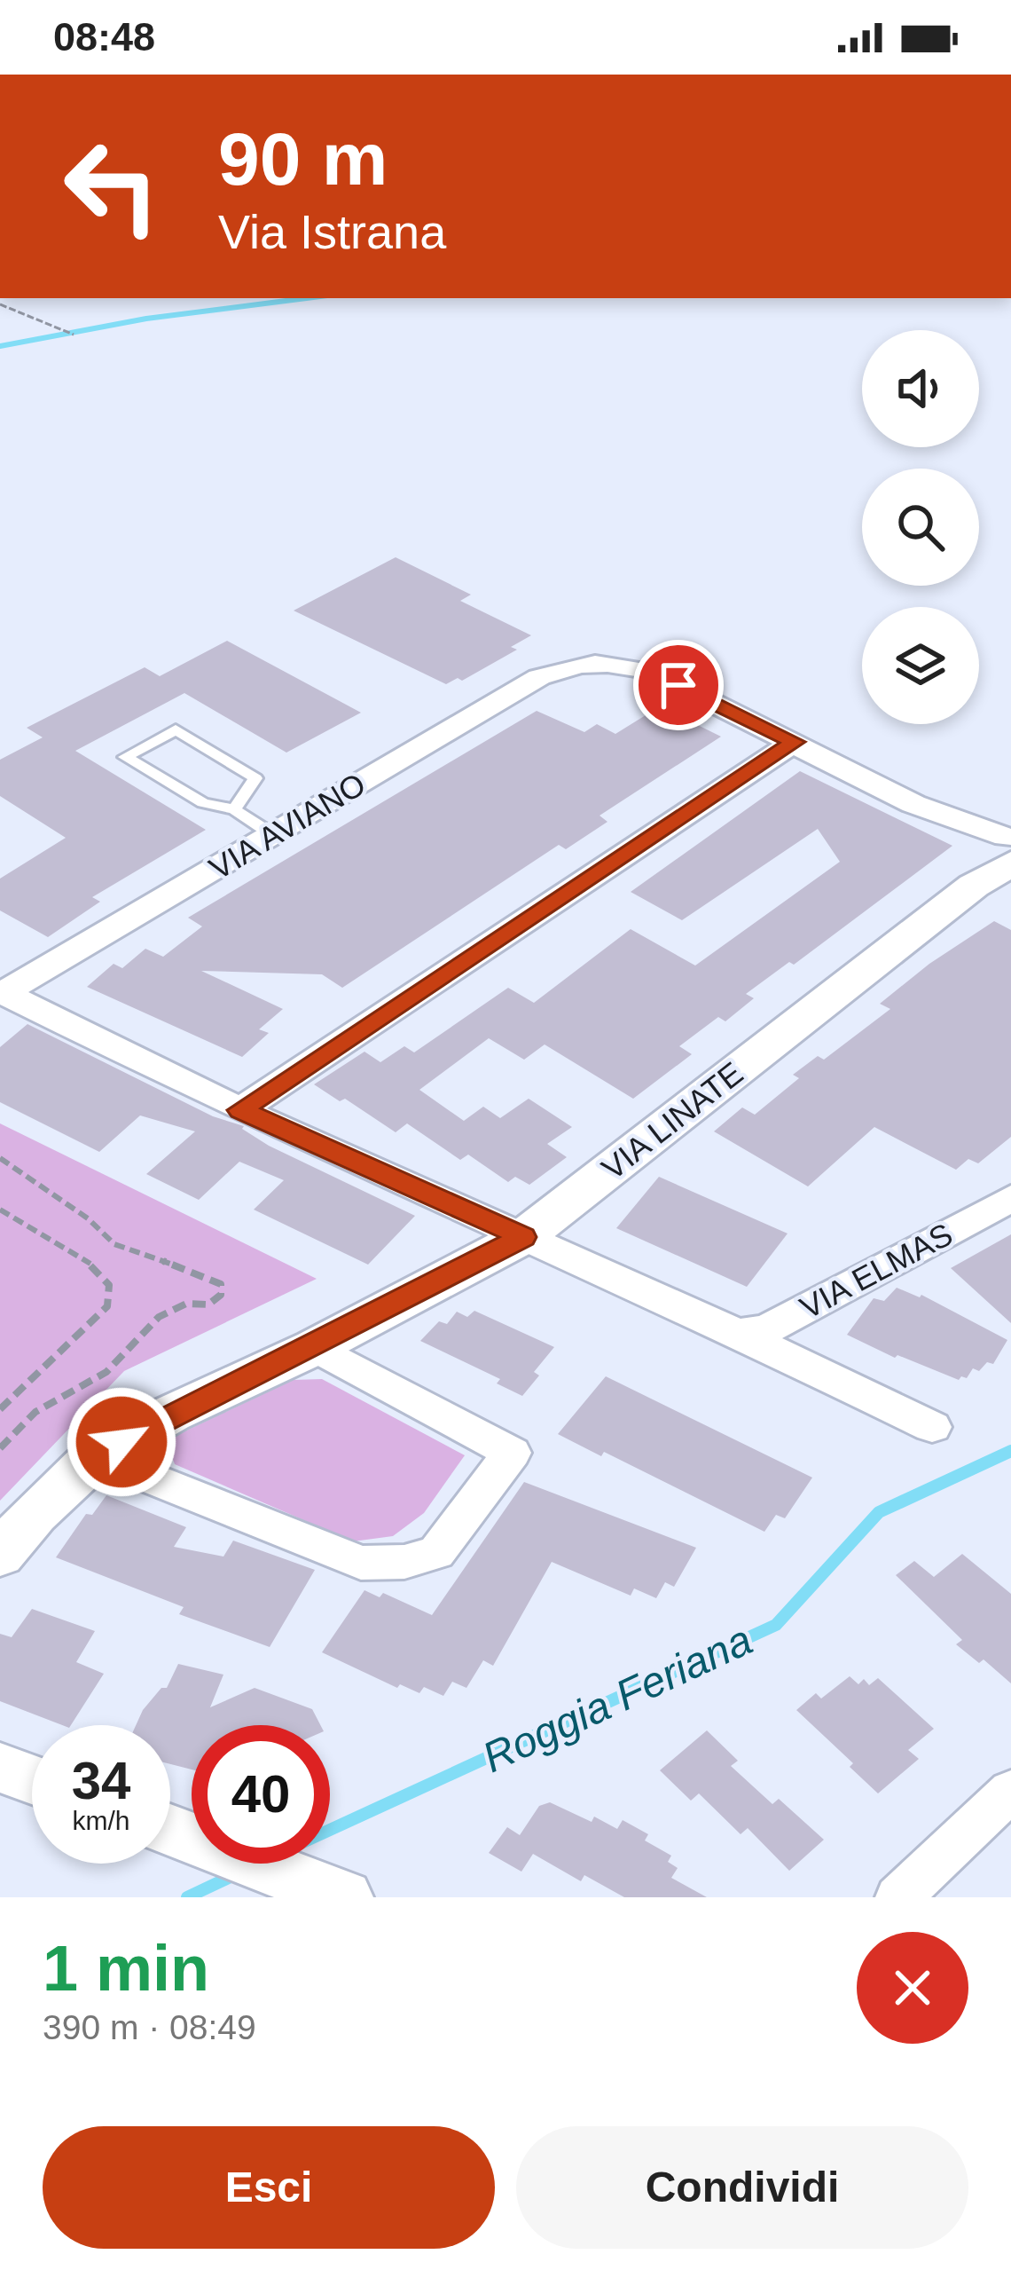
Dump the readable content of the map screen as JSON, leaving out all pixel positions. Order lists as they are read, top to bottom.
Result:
{
  "streets": {
    "street": ["VIA AVIANO", "VIA LINATE", "VIA ELMAS"]
  },
  "crossings": [
    ["VIA AVIANO", "VIA ELMAS"],
    ["VIA LINATE", "VIA ELMAS"]
  ],
  "water": ["Roggia Feriana"],
  "page": {
    "status": "08:48",
    "turn": ["90 m", "Via Istrana"],
    "speed": "34 km/h",
    "limit": "40",
    "heading": ["1 min", "390 m · 08:49"],
    "buttons": ["Esci", "Condividi"]
  }
}
